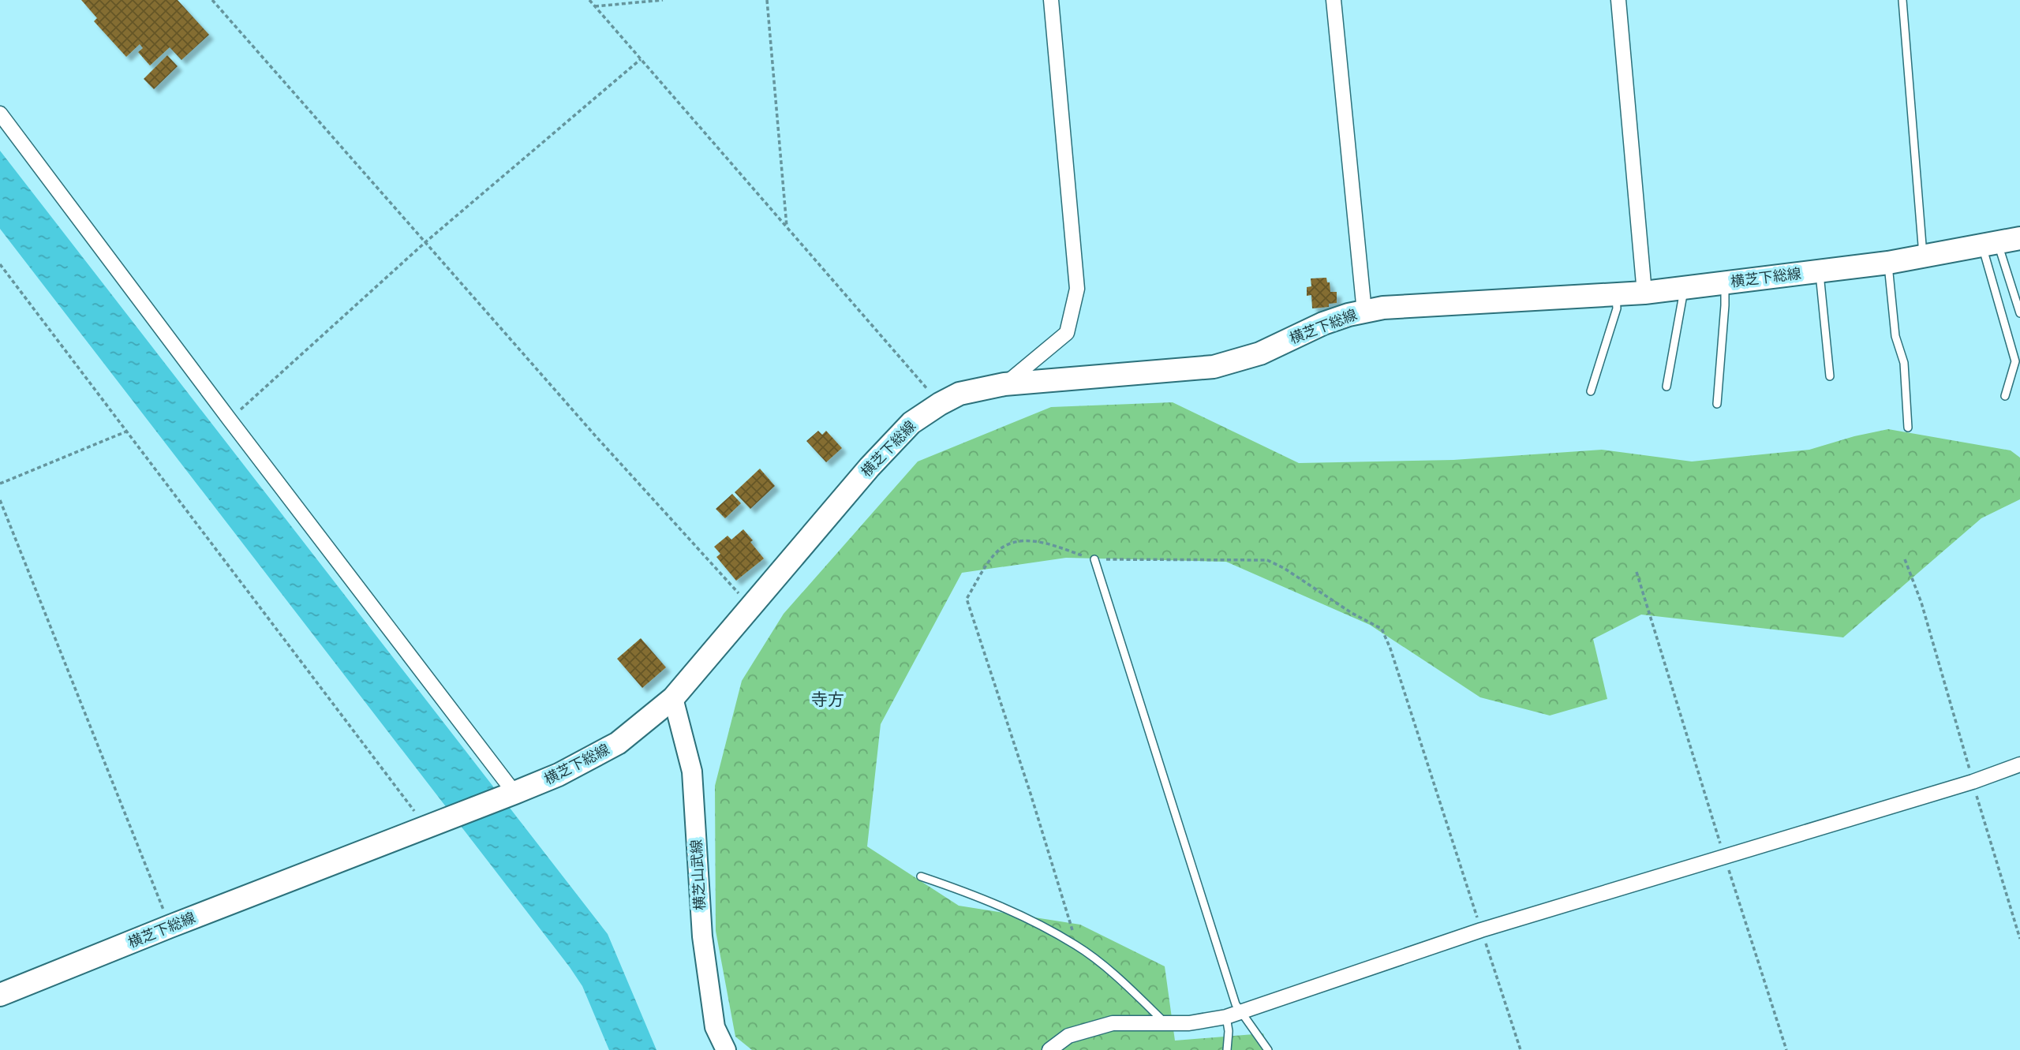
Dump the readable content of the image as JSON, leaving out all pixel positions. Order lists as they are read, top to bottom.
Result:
{
  "streets": {
    "main road": ["横芝下総線", "横芝山武線"]
  },
  "crossings": [
    ["横芝下総線", "横芝山武線"]
  ],
  "districts": ["寺方"]
}
